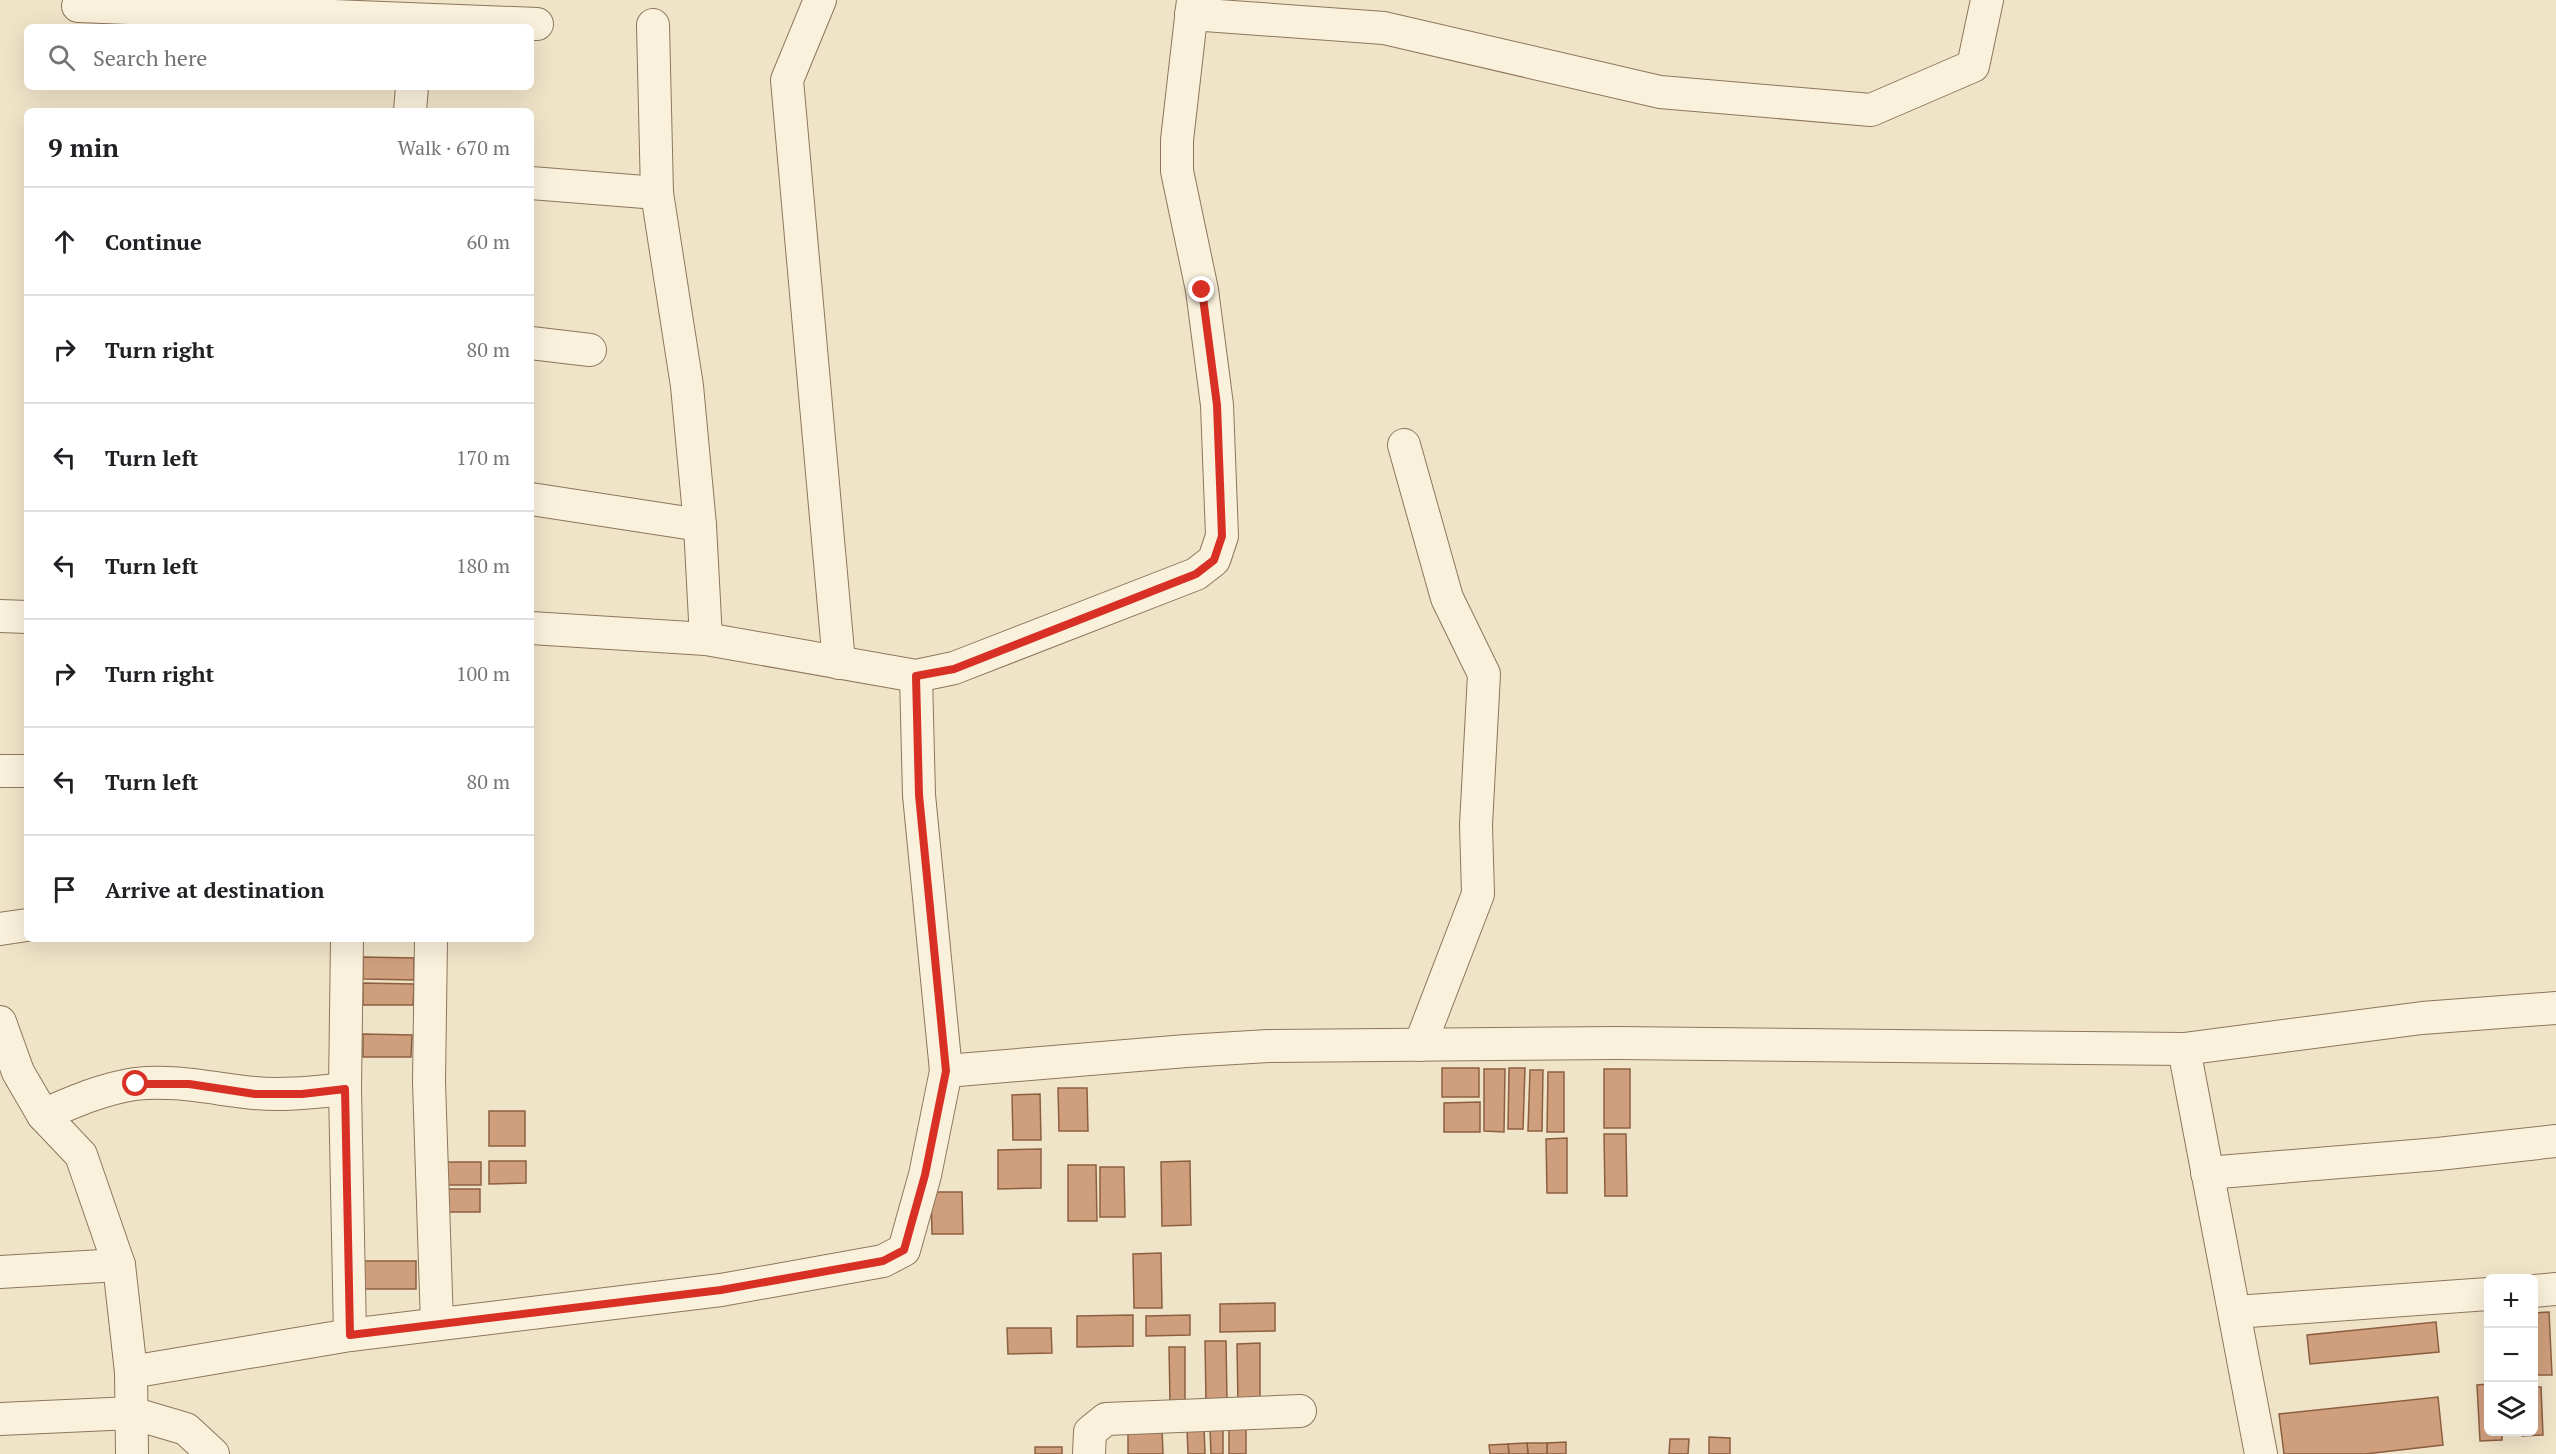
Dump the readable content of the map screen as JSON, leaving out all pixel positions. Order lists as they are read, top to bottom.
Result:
{
  "page": {
    "search": "Search here",
    "heading": ["9 min", "Walk · 670 m"],
    "list": [
      ["Continue", "60 m"],
      ["Turn right", "80 m"],
      ["Turn left", "170 m"],
      ["Turn left", "180 m"],
      ["Turn right", "100 m"],
      ["Turn left", "80 m"],
      "Arrive at destination"
    ],
    "map_buttons": ["+", "−"]
  }
}
